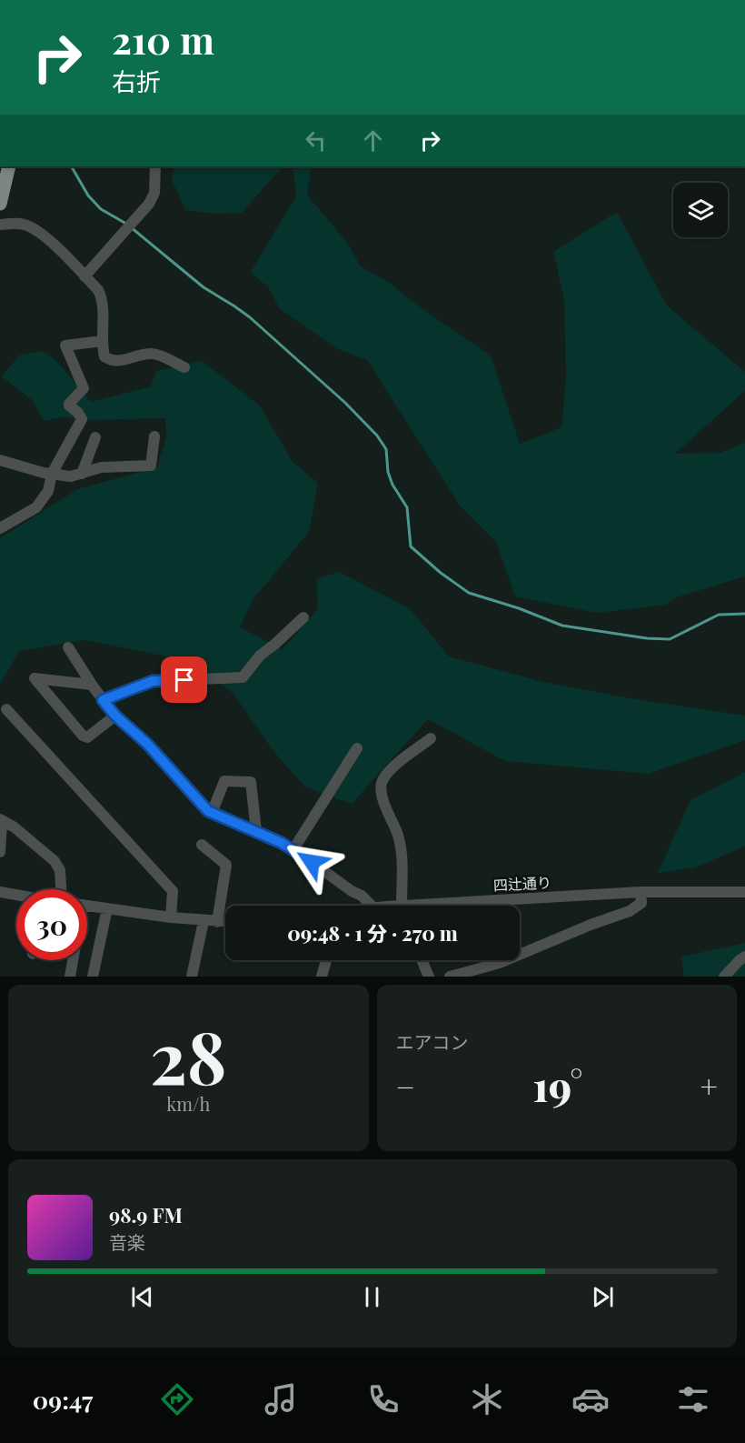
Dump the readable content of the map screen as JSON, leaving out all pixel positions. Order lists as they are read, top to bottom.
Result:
{
  "streets": {
    "street": ["四辻通り"]
  },
  "page": {
    "turn": ["210 m", "右折"],
    "limit": "30",
    "trip": "09:48 · 1 分 · 270 m",
    "tile": [
      ["28", "km/h"],
      "エアコン"
    ],
    "heat": ["−", "19°", "+"],
    "song": ["98.9 FM", "音楽"],
    "tabs": "09:47"
  }
}
